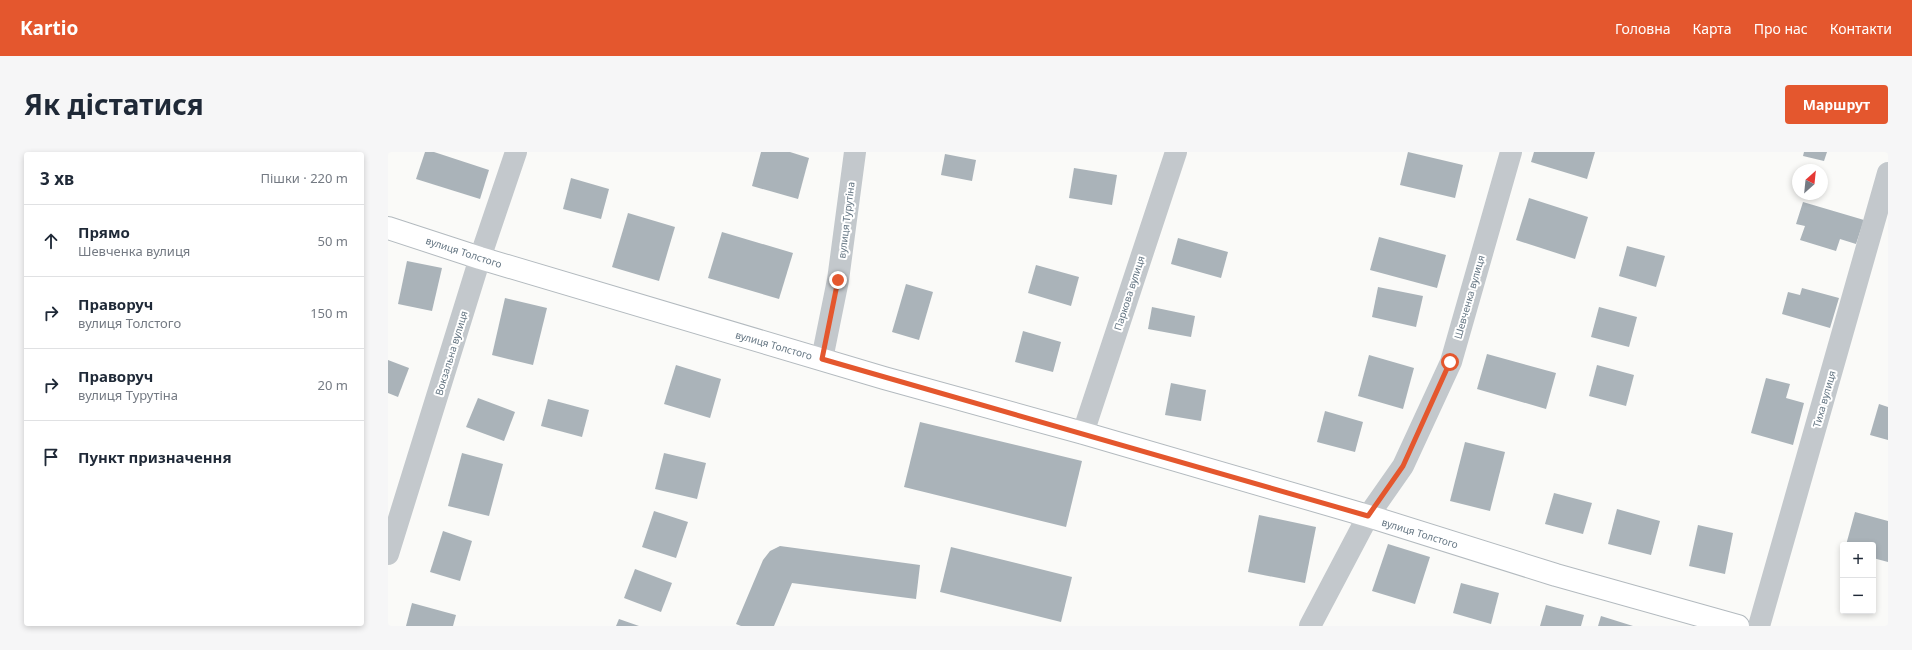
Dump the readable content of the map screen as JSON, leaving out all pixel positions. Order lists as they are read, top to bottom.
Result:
{
  "streets": {
    "street": [
      "вулиця Турутіна",
      "вулиця Толстого",
      "Паркова вулиця",
      "Шевченка вулиця",
      "Вокзальна вулиця",
      "Тиха вулиця"
    ]
  },
  "crossings": [
    ["вулиця Турутіна", "вулиця Толстого"],
    ["вулиця Толстого", "Паркова вулиця"],
    ["вулиця Толстого", "Шевченка вулиця"],
    ["вулиця Толстого", "Вокзальна вулиця"]
  ],
  "north": "top right",
  "page": {
    "header": "Kartio",
    "nav": [
      "Головна",
      "Карта",
      "Про нас",
      "Контакти"
    ],
    "title": "Як дістатися",
    "buttons": "Маршрут",
    "heading": ["3 хв", "Пішки · 220 m"],
    "list": [
      ["Прямо", "Шевченка вулиця", "50 m"],
      ["Праворуч", "вулиця Толстого", "150 m"],
      ["Праворуч", "вулиця Турутіна", "20 m"],
      "Пункт призначення"
    ],
    "map_buttons": ["+", "−"]
  }
}
